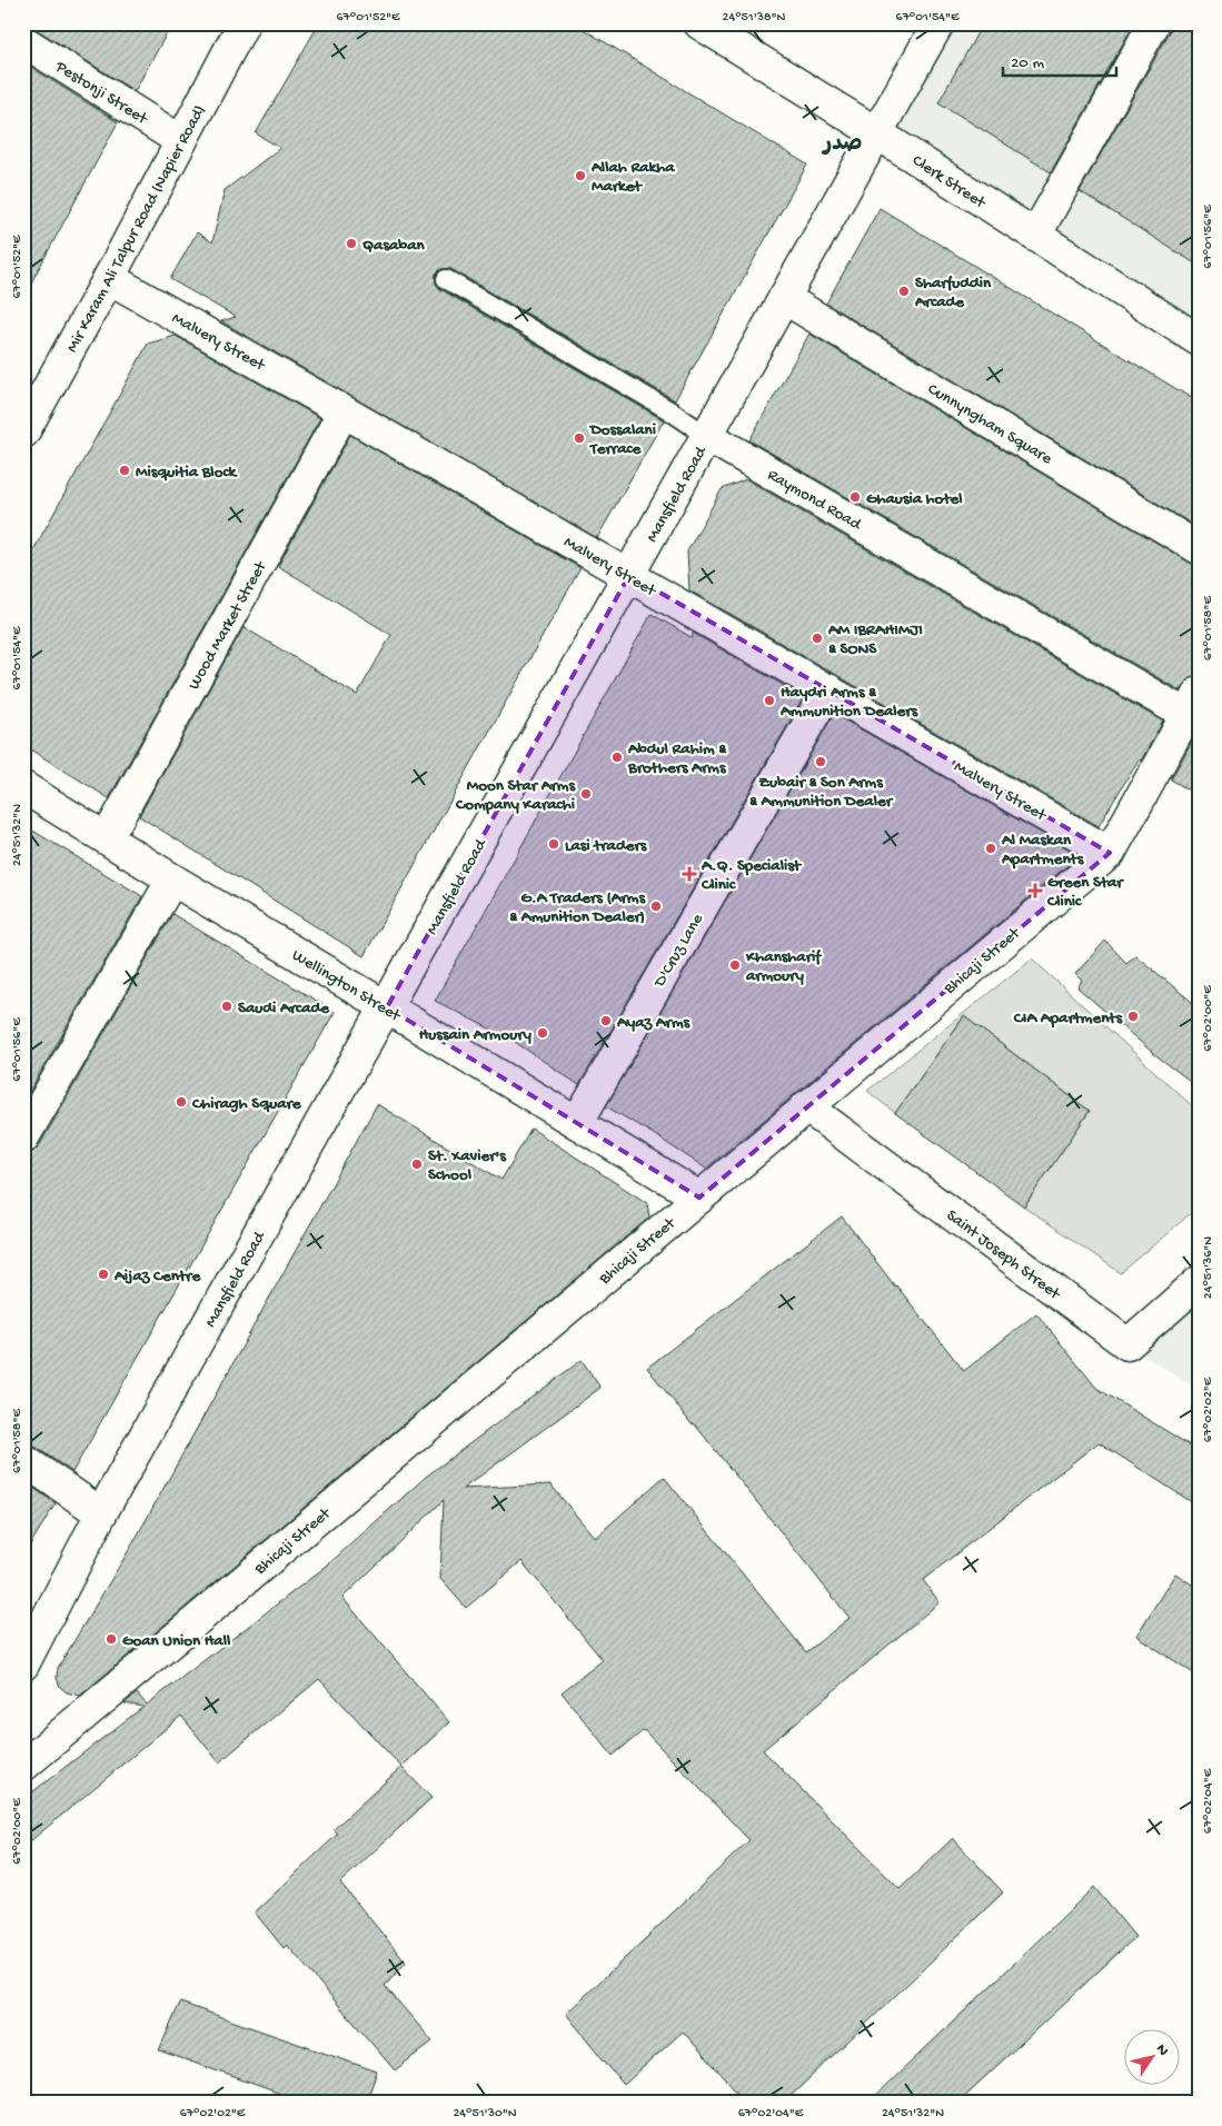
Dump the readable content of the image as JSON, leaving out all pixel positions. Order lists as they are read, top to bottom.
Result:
{
  "streets": {
    "street": [
      "Pestonji Street",
      "Clerk Street",
      "Mir Karam Ali Talpur Road (Napier Road)",
      "Malvery Street",
      "Cunnyngham Square",
      "Mansfield Road",
      "Raymond Road",
      "Wood Market Street",
      "D'Cruz Lane",
      "Bhicaji Street",
      "Wellington Street",
      "Saint Joseph Street"
    ]
  },
  "crossings": [
    ["Pestonji Street", "Mir Karam Ali Talpur Road (Napier Road)"],
    ["Clerk Street", "Mansfield Road"],
    ["Mir Karam Ali Talpur Road (Napier Road)", "Malvery Street"],
    ["Malvery Street", "Mansfield Road"],
    ["Malvery Street", "Wood Market Street"],
    ["Malvery Street", "D'Cruz Lane"],
    ["Malvery Street", "Bhicaji Street"],
    ["Cunnyngham Square", "Mansfield Road"],
    ["Mansfield Road", "Raymond Road"],
    ["Mansfield Road", "Wellington Street"],
    ["Raymond Road", "Bhicaji Street"],
    ["Wood Market Street", "Wellington Street"],
    ["D'Cruz Lane", "Wellington Street"],
    ["Bhicaji Street", "Wellington Street"],
    ["Bhicaji Street", "Saint Joseph Street"]
  ],
  "districts": ["صدر"],
  "places": {
    "other": [
      "Allah Rakha Market",
      "Qasaban",
      "Sharfuddin Arcade",
      "Dossalani Terrace",
      "Misquitia Block",
      "Ghausia hotel",
      "AM IBRAHIMJI & SONS",
      "Haydri Arms & Ammunition Dealers",
      "Abdul Rahim & Brothers Arms",
      "Zubair & Son Arms & Ammunition Dealer",
      "Moon Star Arms Company Karachi",
      "Lasi traders",
      "Al Maskan Apartments",
      "G.A Traders (Arms & Amunition Dealer)",
      "Khansharif armoury",
      "Saudi Arcade",
      "CIA Apartments",
      "Ayaz Arms",
      "Hussain Armoury",
      "Chiragh Square",
      "St. Xavier's School",
      "Aijaz Centre",
      "Goan Union Hall"
    ],
    "health": ["A.Q. Specialist Clinic", "Green Star Clinic"]
  },
  "scale_bar": "20 m",
  "north": "top right",
  "coordinates": [
    "67°01'52\"E",
    "24°51'38\"N",
    "67°01'54\"E",
    "67°01'56\"E",
    "67°01'58\"E",
    "24°51'32\"N",
    "67°02'00\"E",
    "24°51'36\"N",
    "67°02'02\"E",
    "67°02'04\"E",
    "24°51'30\"N"
  ]
}
